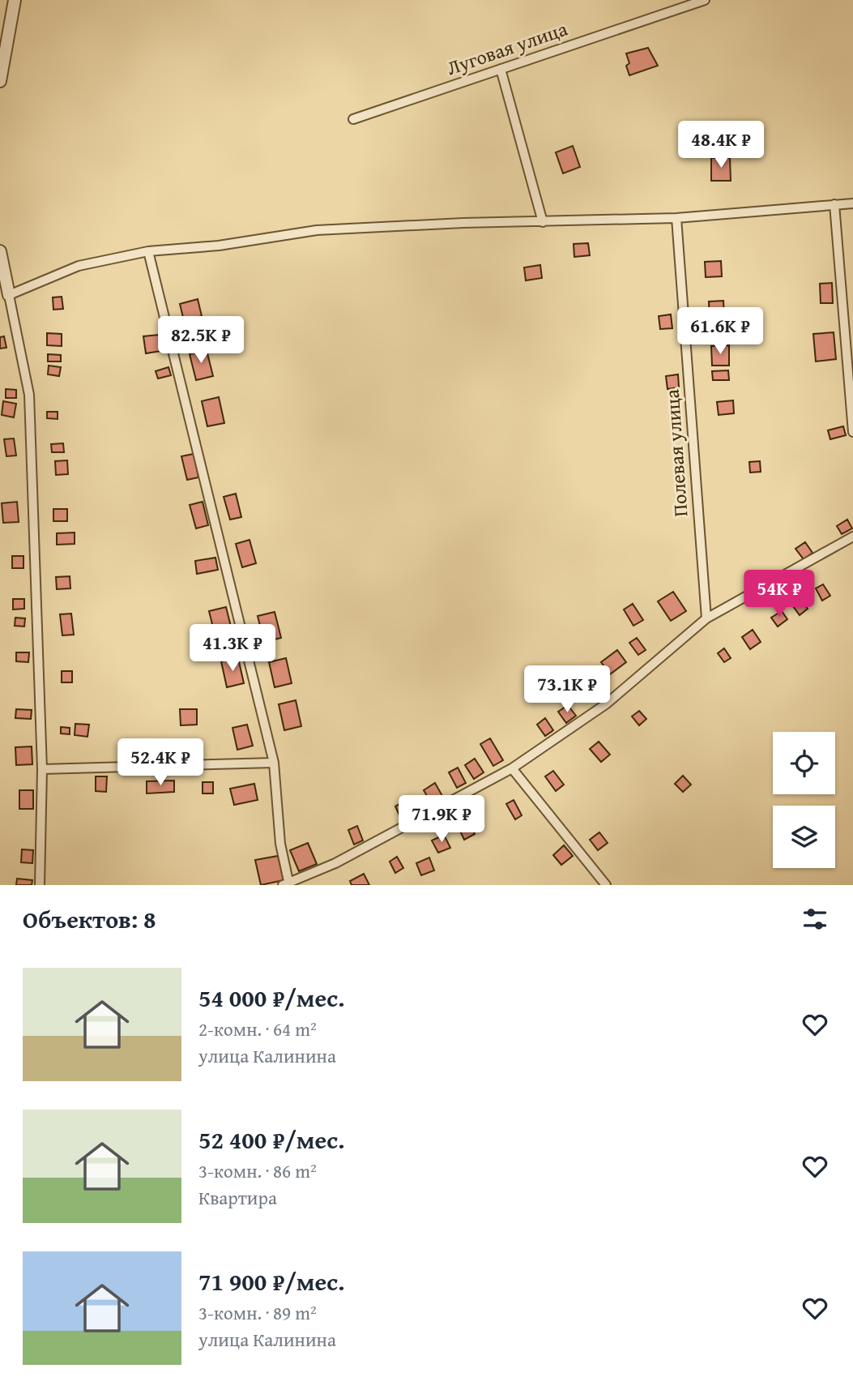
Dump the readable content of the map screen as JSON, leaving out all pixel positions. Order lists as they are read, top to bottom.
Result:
{
  "streets": {
    "street": ["Луговая улица", "Полевая улица"]
  },
  "page": {
    "price": [
      "48.4K ₽",
      "61.6K ₽",
      "82.5K ₽",
      "54K ₽",
      "41.3K ₽",
      "73.1K ₽",
      "52.4K ₽",
      "71.9K ₽"
    ],
    "heading": "Объектов: 8",
    "list": [
      {
        "name": "54 000 ₽/мес.",
        "note": "2-комн. · 64 m² · улица Калинина"
      },
      {
        "name": "52 400 ₽/мес.",
        "note": "3-комн. · 86 m² · Квартира"
      },
      {
        "name": "71 900 ₽/мес.",
        "note": "3-комн. · 89 m² · улица Калинина"
      }
    ]
  }
}
